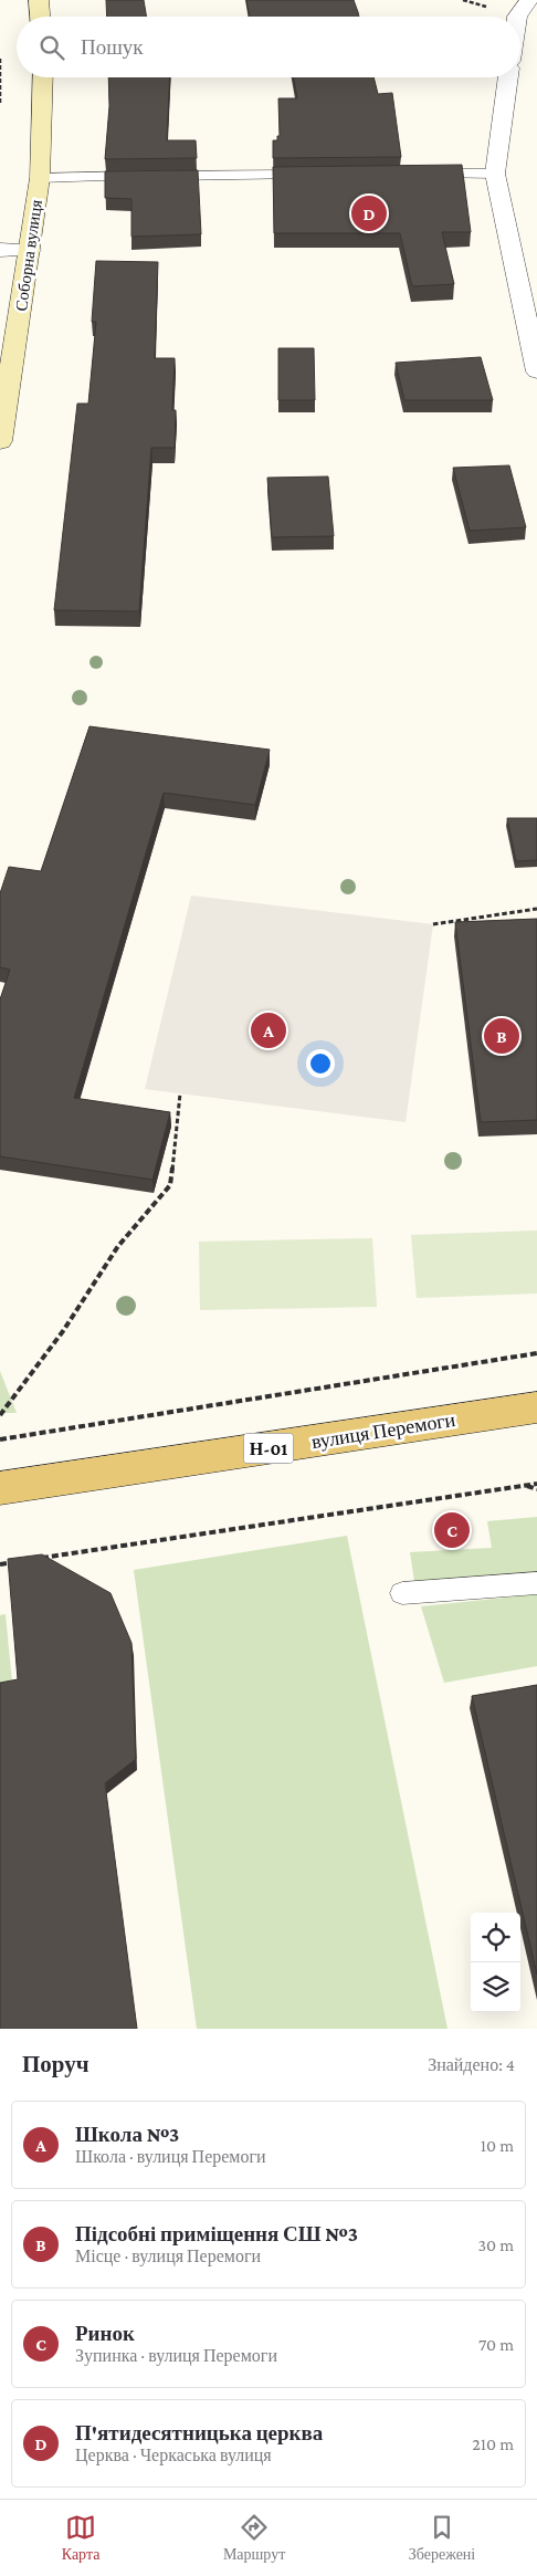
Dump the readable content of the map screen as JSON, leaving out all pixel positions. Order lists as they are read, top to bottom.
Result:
{
  "streets": {
    "main road": ["Соборна вулиця", "вулиця Перемоги", "Н-01"]
  },
  "page": {
    "search": "Пошук",
    "pins": [
      "D",
      "A",
      "B",
      "C"
    ],
    "heading": ["Поруч", "Знайдено: 4"],
    "list": [
      {
        "mark": "A",
        "name": "Школа №3",
        "note": "Школа · вулиця Перемоги",
        "value": "10 m"
      },
      {
        "mark": "B",
        "name": "Підсобні приміщення СШ №3",
        "note": "Місце · вулиця Перемоги",
        "value": "30 m"
      },
      {
        "mark": "C",
        "name": "Ринок",
        "note": "Зупинка · вулиця Перемоги",
        "value": "70 m"
      },
      {
        "mark": "D",
        "name": "П'ятидесятницька церква",
        "note": "Церква · Черкаська вулиця",
        "value": "210 m"
      }
    ],
    "nav": ["Карта", "Маршрут", "Збережені"]
  }
}
